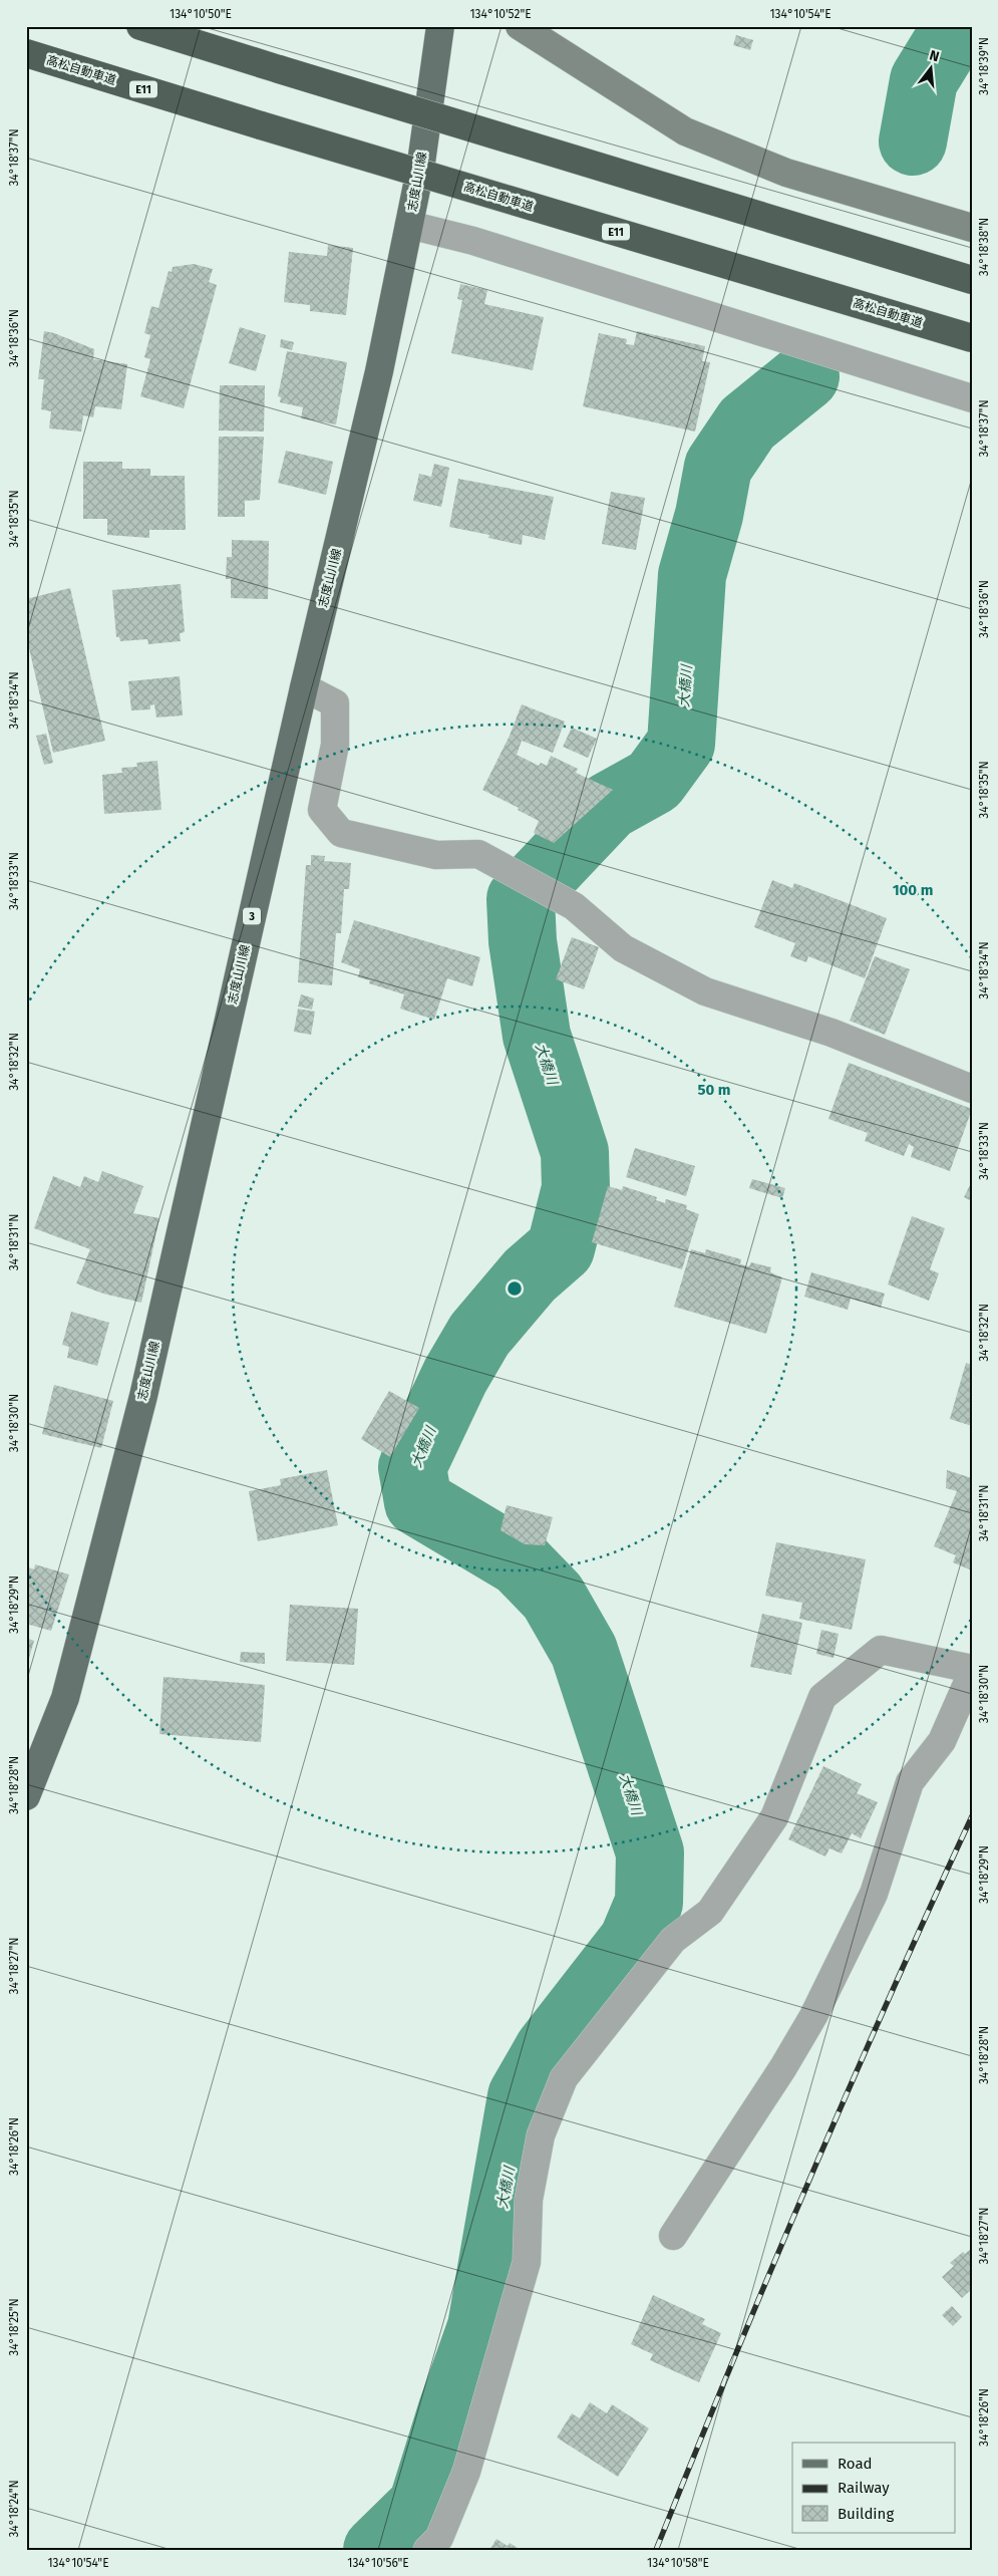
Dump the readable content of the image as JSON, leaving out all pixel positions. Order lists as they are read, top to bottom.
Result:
{
  "streets": {
    "highway": ["高松自動車道", "E11"],
    "main road": ["志度山川線", "3"]
  },
  "water": ["大橋川"],
  "legend": ["Road", "Railway", "Building"],
  "north": "top",
  "coordinates": [
    "134°10'50\"E",
    "134°10'52\"E",
    "134°10'54\"E",
    "34°18'39\"N",
    "34°18'37\"N",
    "34°18'38\"N",
    "34°18'36\"N",
    "34°18'35\"N",
    "34°18'34\"N",
    "34°18'33\"N",
    "34°18'32\"N",
    "34°18'31\"N",
    "34°18'30\"N",
    "34°18'29\"N",
    "34°18'28\"N",
    "34°18'27\"N",
    "34°18'26\"N",
    "34°18'25\"N",
    "34°18'24\"N",
    "134°10'56\"E",
    "134°10'58\"E"
  ],
  "rings": ["100 m", "50 m"]
}
